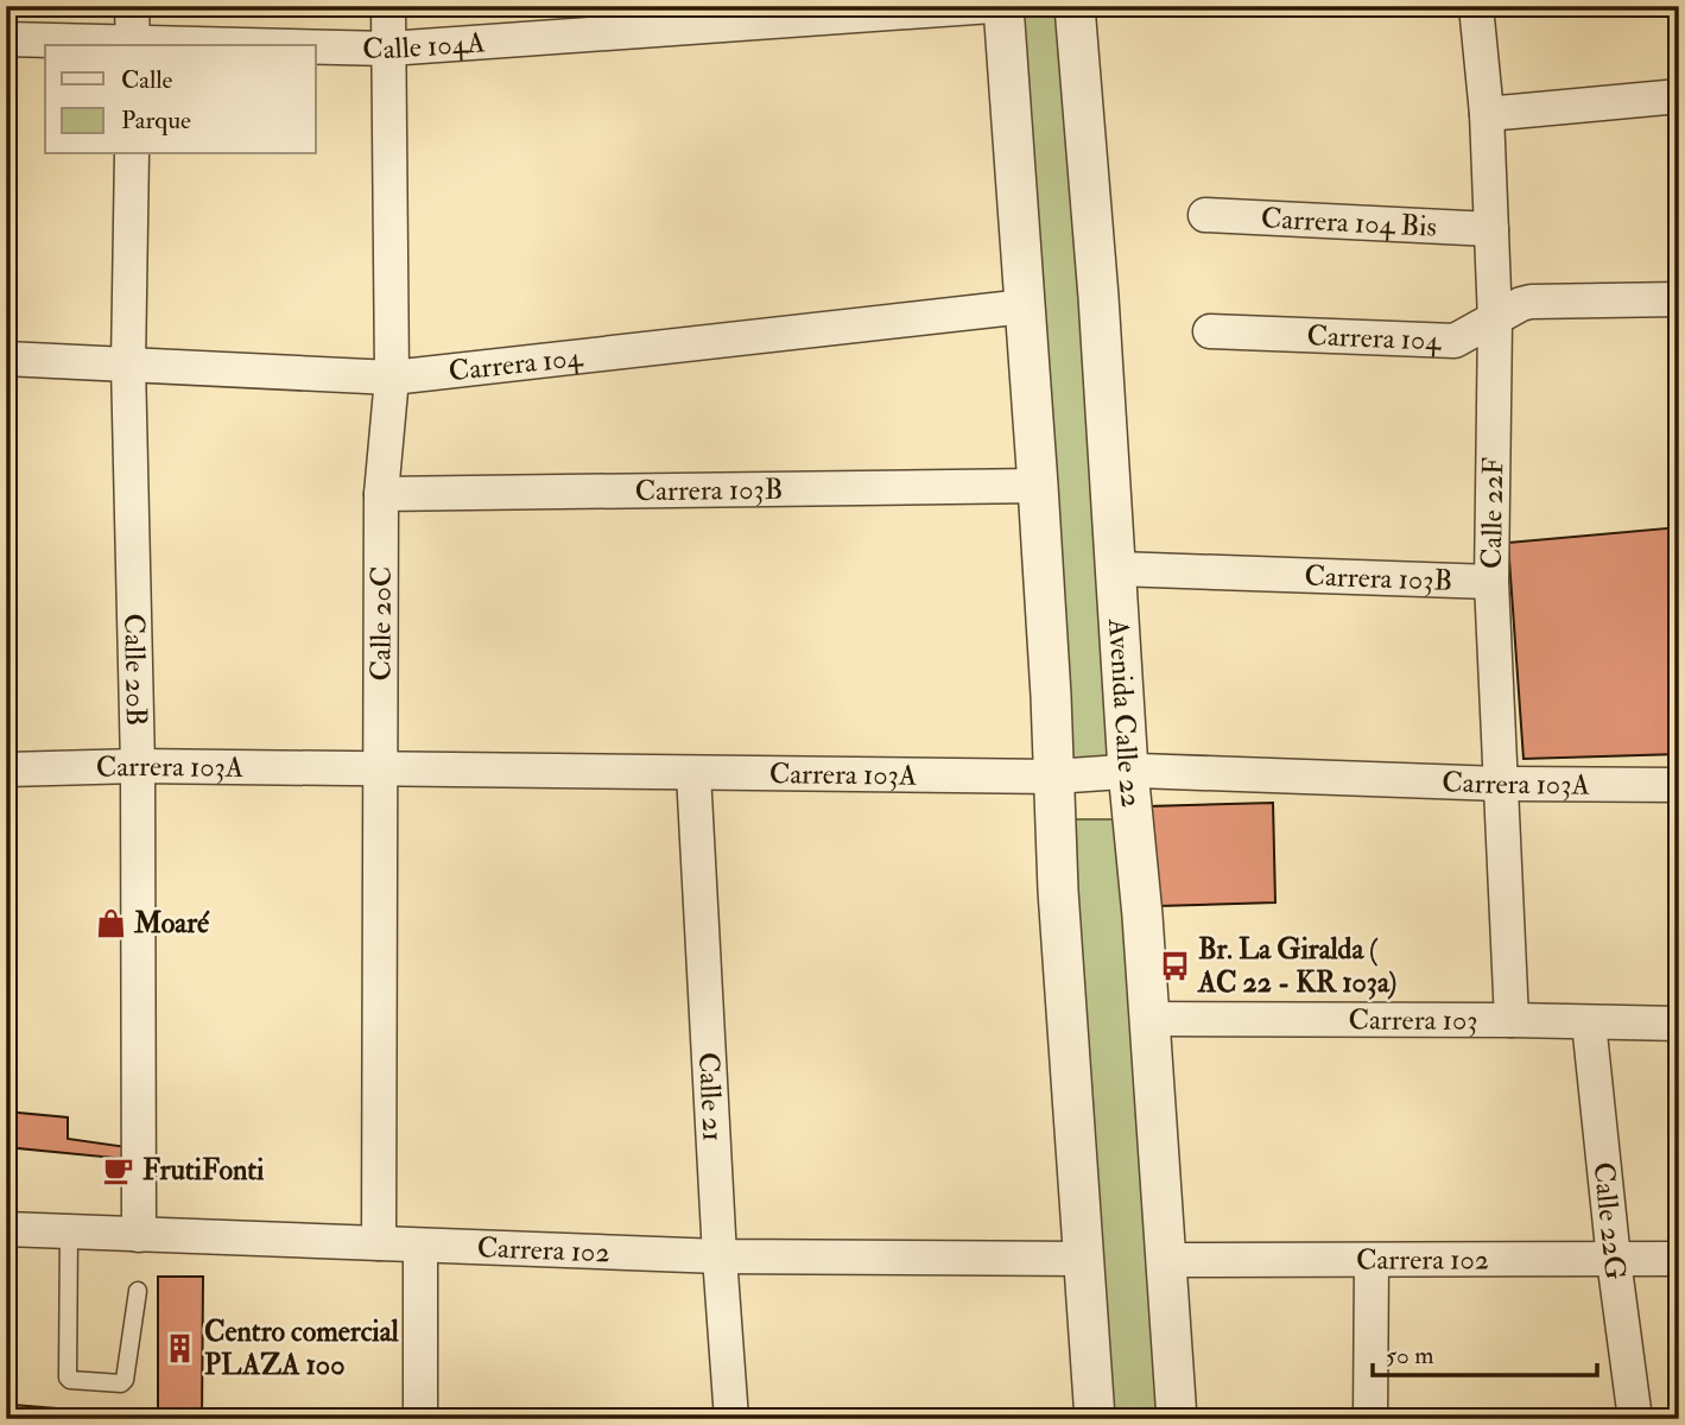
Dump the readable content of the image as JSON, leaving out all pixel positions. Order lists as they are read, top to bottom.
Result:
{
  "streets": {
    "street": [
      "Calle 104A",
      "Carrera 104 Bis",
      "Carrera 104",
      "Carrera 103B",
      "Calle 22F",
      "Calle 20C",
      "Calle 20B",
      "Avenida Calle 22",
      "Carrera 103A",
      "Carrera 103",
      "Calle 21",
      "Calle 22G",
      "Carrera 102"
    ]
  },
  "crossings": [
    ["Calle 104A", "Calle 20C"],
    ["Carrera 104 Bis", "Calle 22F"],
    ["Carrera 104", "Calle 22F"],
    ["Carrera 104", "Calle 20C"],
    ["Carrera 104", "Calle 20B"],
    ["Carrera 103B", "Calle 22F"],
    ["Carrera 103B", "Calle 20C"],
    ["Carrera 103B", "Avenida Calle 22"],
    ["Calle 22F", "Carrera 103A"],
    ["Calle 22F", "Carrera 103"],
    ["Calle 20C", "Carrera 103A"],
    ["Calle 20C", "Carrera 102"],
    ["Calle 20B", "Carrera 103A"],
    ["Calle 20B", "Carrera 102"],
    ["Avenida Calle 22", "Carrera 103A"],
    ["Avenida Calle 22", "Carrera 103"],
    ["Avenida Calle 22", "Carrera 102"],
    ["Carrera 103A", "Calle 21"],
    ["Carrera 103", "Calle 22G"],
    ["Calle 21", "Carrera 102"],
    ["Calle 22G", "Carrera 102"]
  ],
  "places": {
    "shop": ["Moaré"],
    "bus stop": ["Br. La Giralda ( AC 22 - KR 103a)"],
    "cafe": ["FrutiFonti"],
    "building": ["Centro comercial PLAZA 100"]
  },
  "legend": ["Calle", "Parque"],
  "scale_bar": "50 m"
}
